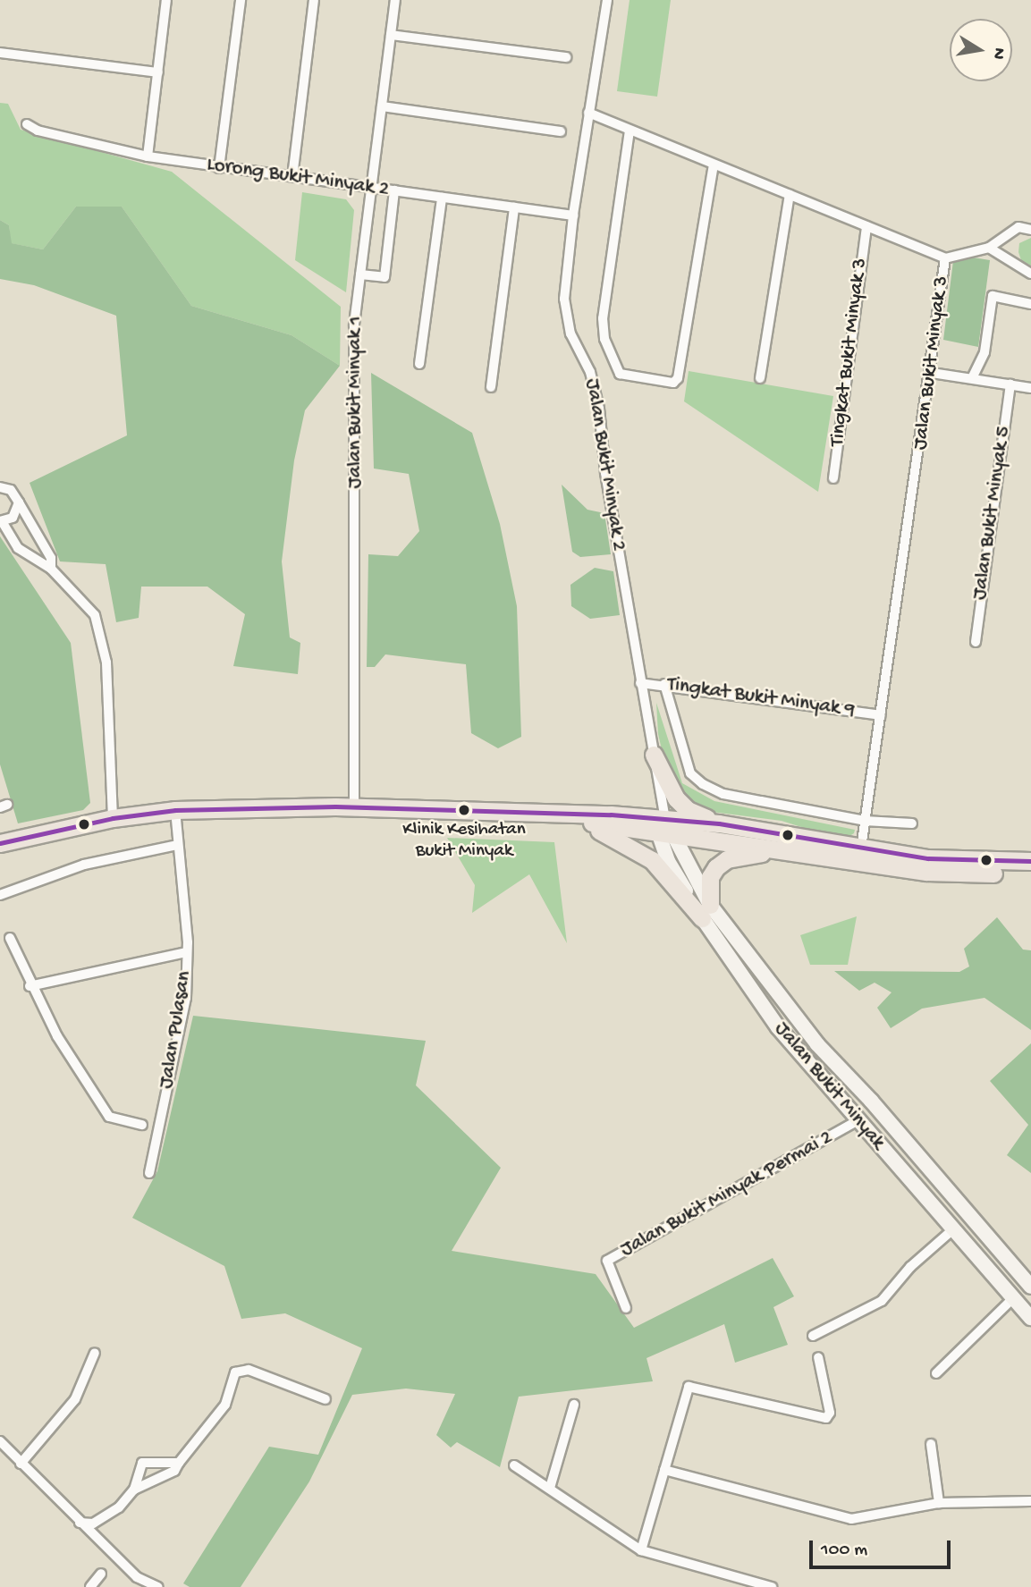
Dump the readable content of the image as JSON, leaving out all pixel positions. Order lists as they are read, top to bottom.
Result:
{
  "streets": {
    "main road": ["Jalan Bukit Minyak"],
    "street": [
      "Lorong Bukit Minyak 2",
      "Tingkat Bukit Minyak 3",
      "Jalan Bukit Minyak 3",
      "Jalan Bukit Minyak 1",
      "Jalan Bukit Minyak 2",
      "Jalan Bukit Minyak 5",
      "Tingkat Bukit Minyak 9",
      "Jalan Pulasan",
      "Jalan Bukit Minyak Permai 2"
    ]
  },
  "crossings": [
    ["Lorong Bukit Minyak 2", "Jalan Bukit Minyak 1"],
    ["Lorong Bukit Minyak 2", "Jalan Bukit Minyak 2"],
    ["Tingkat Bukit Minyak 3", "Jalan Bukit Minyak 3"],
    ["Jalan Bukit Minyak 3", "Jalan Bukit Minyak 2"],
    ["Jalan Bukit Minyak 3", "Tingkat Bukit Minyak 9"],
    ["Jalan Bukit Minyak 2", "Tingkat Bukit Minyak 9"],
    ["Jalan Bukit Minyak 2", "Jalan Bukit Minyak"],
    ["Jalan Bukit Minyak", "Jalan Bukit Minyak Permai 2"]
  ],
  "places": ["Klinik Kesihatan Bukit Minyak"],
  "scale_bar": "100 m",
  "north": "right"
}
